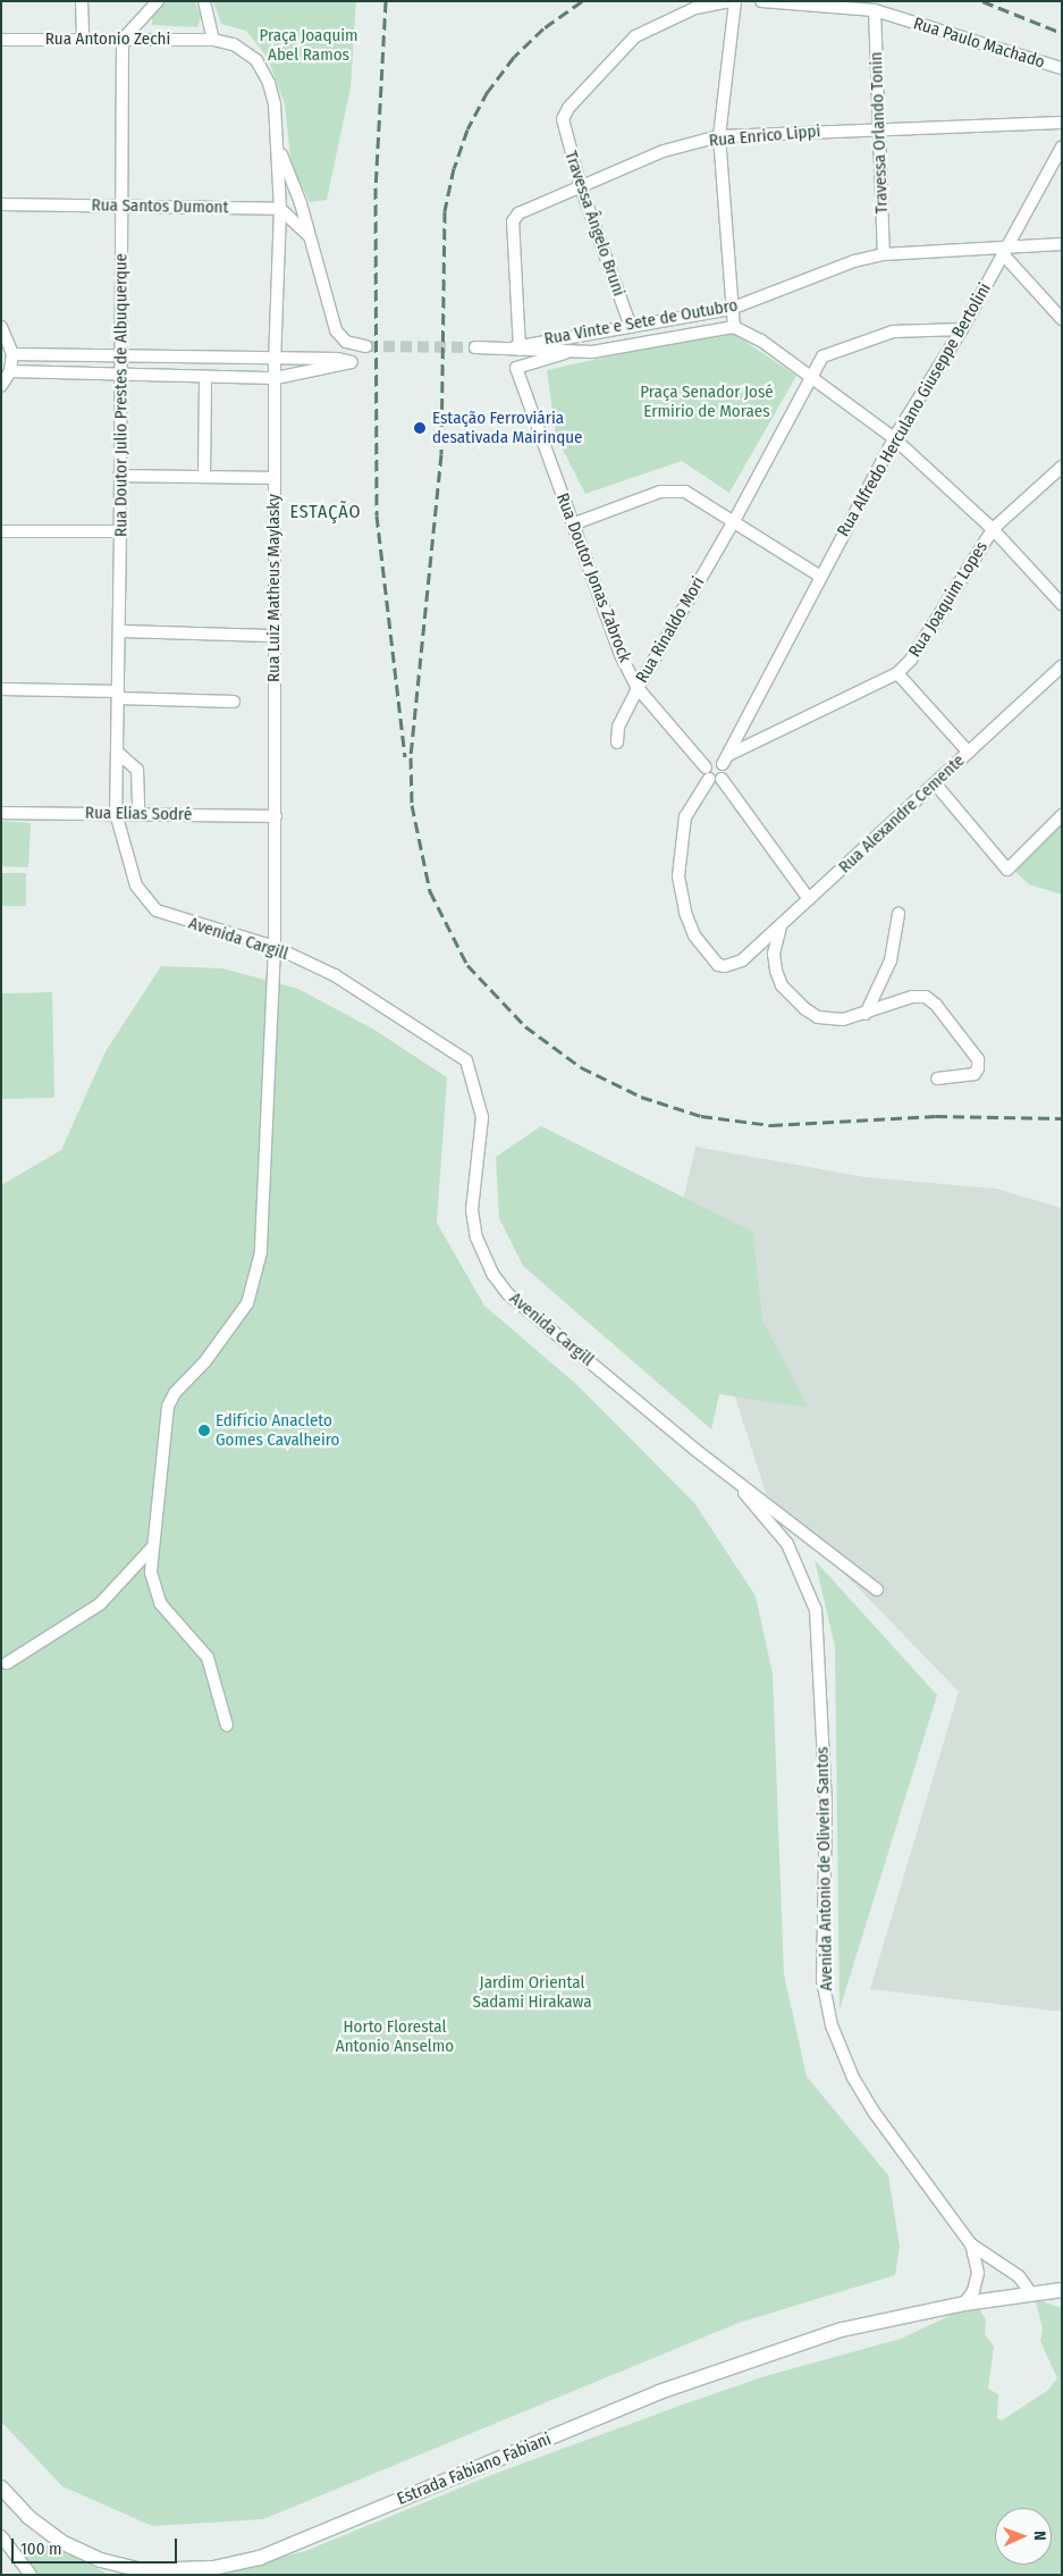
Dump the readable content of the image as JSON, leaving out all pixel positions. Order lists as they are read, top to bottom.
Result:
{
  "streets": {
    "street": [
      "Rua Antonio Zechi",
      "Rua Paulo Machado",
      "Travessa Orlando Tonin",
      "Rua Enrico Lippi",
      "Rua Santos Dumont",
      "Travessa Ângelo Bruni",
      "Rua Vinte e Sete de Outubro",
      "Rua Doutor Julio Prestes de Albuquerque",
      "Rua Alfredo Herculano Giuseppe Bertolini",
      "Rua Doutor Jonas Zabrock",
      "Rua Luiz Matheus Maylasky",
      "Rua Joaquim Lopes",
      "Rua Rinaldo Mori",
      "Rua Elias Sodré",
      "Rua Alexandre Cemente",
      "Avenida Cargill",
      "Avenida Antonio de Oliveira Santos",
      "Estrada Fabiano Fabiani"
    ]
  },
  "crossings": [
    ["Rua Antonio Zechi", "Rua Doutor Julio Prestes de Albuquerque"],
    ["Rua Antonio Zechi", "Rua Luiz Matheus Maylasky"],
    ["Rua Paulo Machado", "Travessa Orlando Tonin"],
    ["Travessa Orlando Tonin", "Rua Enrico Lippi"],
    ["Travessa Orlando Tonin", "Rua Vinte e Sete de Outubro"],
    ["Rua Enrico Lippi", "Travessa Ângelo Bruni"],
    ["Rua Enrico Lippi", "Rua Vinte e Sete de Outubro"],
    ["Rua Santos Dumont", "Rua Doutor Julio Prestes de Albuquerque"],
    ["Rua Santos Dumont", "Rua Luiz Matheus Maylasky"],
    ["Travessa Ângelo Bruni", "Rua Vinte e Sete de Outubro"],
    ["Rua Vinte e Sete de Outubro", "Rua Alfredo Herculano Giuseppe Bertolini"],
    ["Rua Vinte e Sete de Outubro", "Rua Doutor Jonas Zabrock"],
    ["Rua Doutor Julio Prestes de Albuquerque", "Rua Elias Sodré"],
    ["Rua Doutor Julio Prestes de Albuquerque", "Avenida Cargill"],
    ["Rua Alfredo Herculano Giuseppe Bertolini", "Rua Joaquim Lopes"],
    ["Rua Alfredo Herculano Giuseppe Bertolini", "Rua Rinaldo Mori"],
    ["Rua Doutor Jonas Zabrock", "Rua Joaquim Lopes"],
    ["Rua Doutor Jonas Zabrock", "Rua Rinaldo Mori"],
    ["Rua Luiz Matheus Maylasky", "Rua Elias Sodré"],
    ["Rua Luiz Matheus Maylasky", "Avenida Cargill"],
    ["Rua Elias Sodré", "Avenida Cargill"],
    ["Avenida Cargill", "Avenida Antonio de Oliveira Santos"]
  ],
  "districts": ["ESTAÇÃO"],
  "parks": [
    "Praça Joaquim Abel Ramos",
    "Praça Senador José Ermirio de Moraes",
    "Jardim Oriental Sadami Hirakawa",
    "Horto Florestal Antonio Anselmo"
  ],
  "places": ["Estação Ferroviária desativada Mairinque", "Edifício Anacleto Gomes Cavalheiro"],
  "scale_bar": "100 m",
  "north": "right"
}
